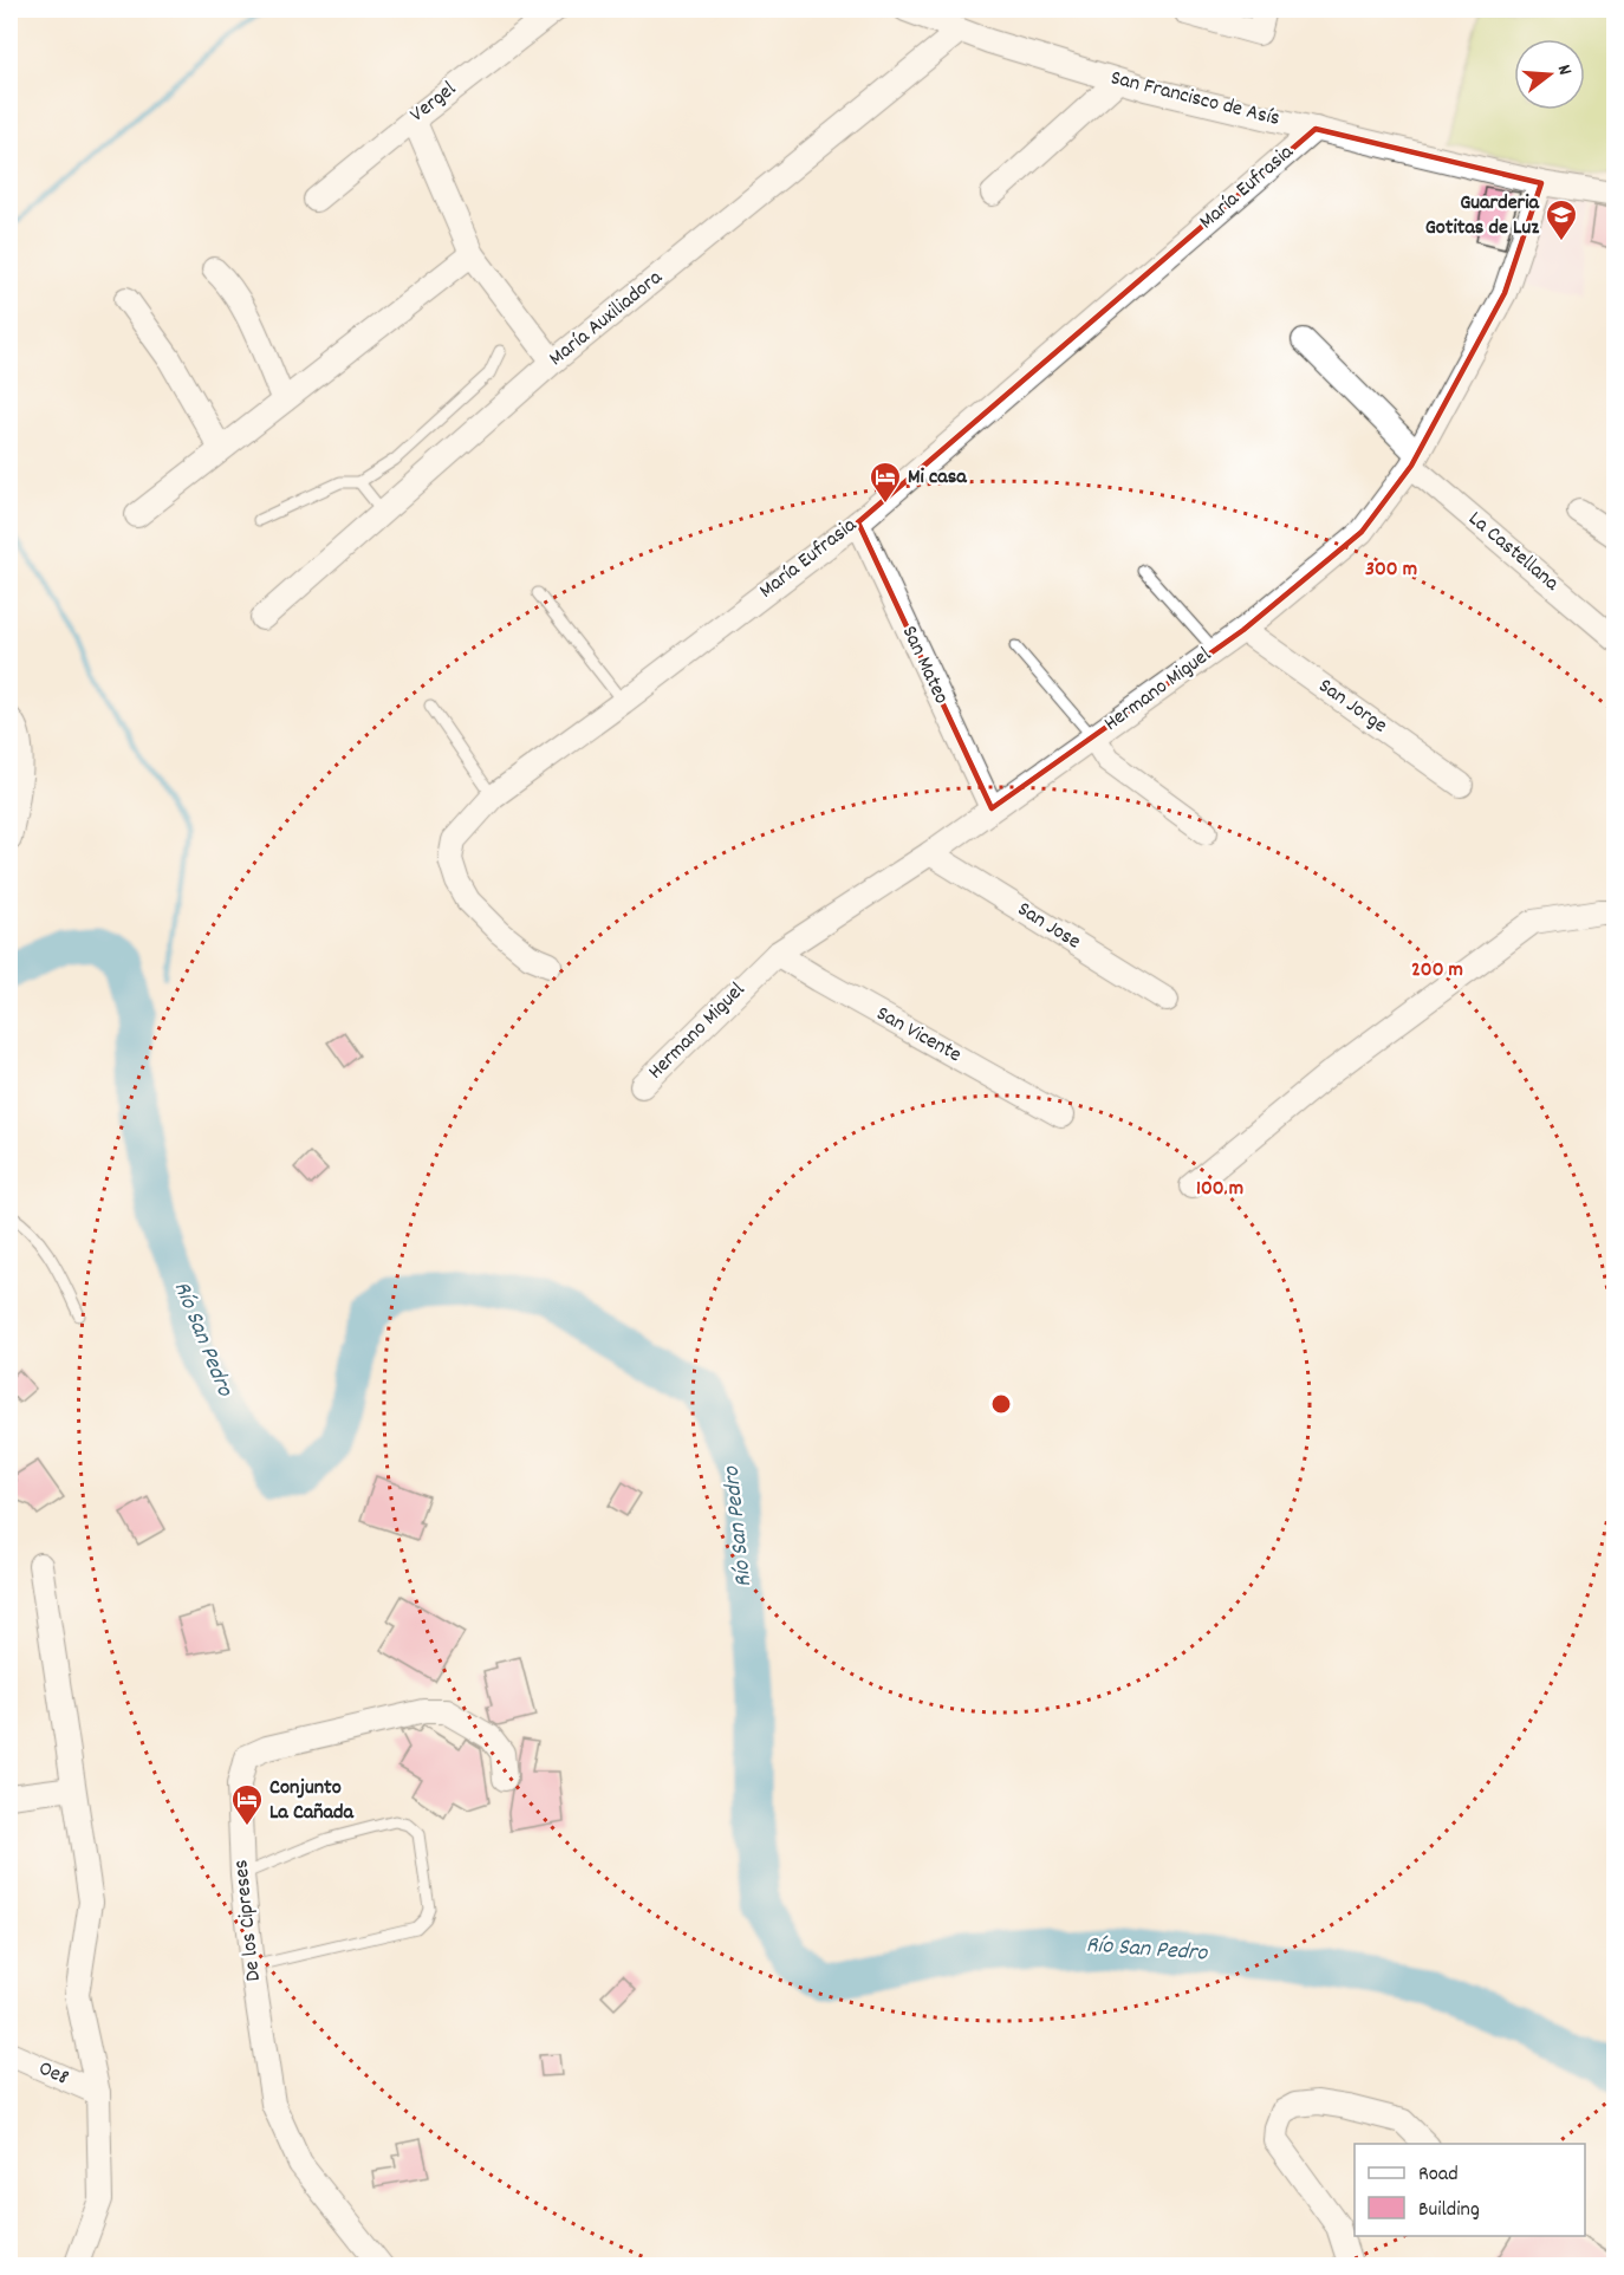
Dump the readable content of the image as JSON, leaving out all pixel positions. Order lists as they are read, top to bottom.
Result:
{
  "streets": {
    "street": [
      "San Francisco de Asís",
      "Vergel",
      "María Eufrasia",
      "María Auxiliadora",
      "La Castellana",
      "San Mateo",
      "Hermano Miguel",
      "San Jorge",
      "San Jose",
      "San Vicente",
      "De los Cipreses",
      "Oe8"
    ]
  },
  "crossings": [
    ["San Francisco de Asís", "María Eufrasia"],
    ["San Francisco de Asís", "María Auxiliadora"],
    ["San Francisco de Asís", "Hermano Miguel"],
    ["María Eufrasia", "San Mateo"],
    ["La Castellana", "Hermano Miguel"],
    ["San Mateo", "Hermano Miguel"],
    ["Hermano Miguel", "San Jorge"],
    ["Hermano Miguel", "San Jose"],
    ["Hermano Miguel", "San Vicente"]
  ],
  "water": ["Río San Pedro"],
  "places": {
    "school or university": ["Guarderia Gotitas de Luz"],
    "hotel": ["Mi casa", "Conjunto La Cañada"]
  },
  "legend": ["Road", "Building"],
  "north": "right",
  "rings": ["300 m", "200 m", "100 m"]
}
